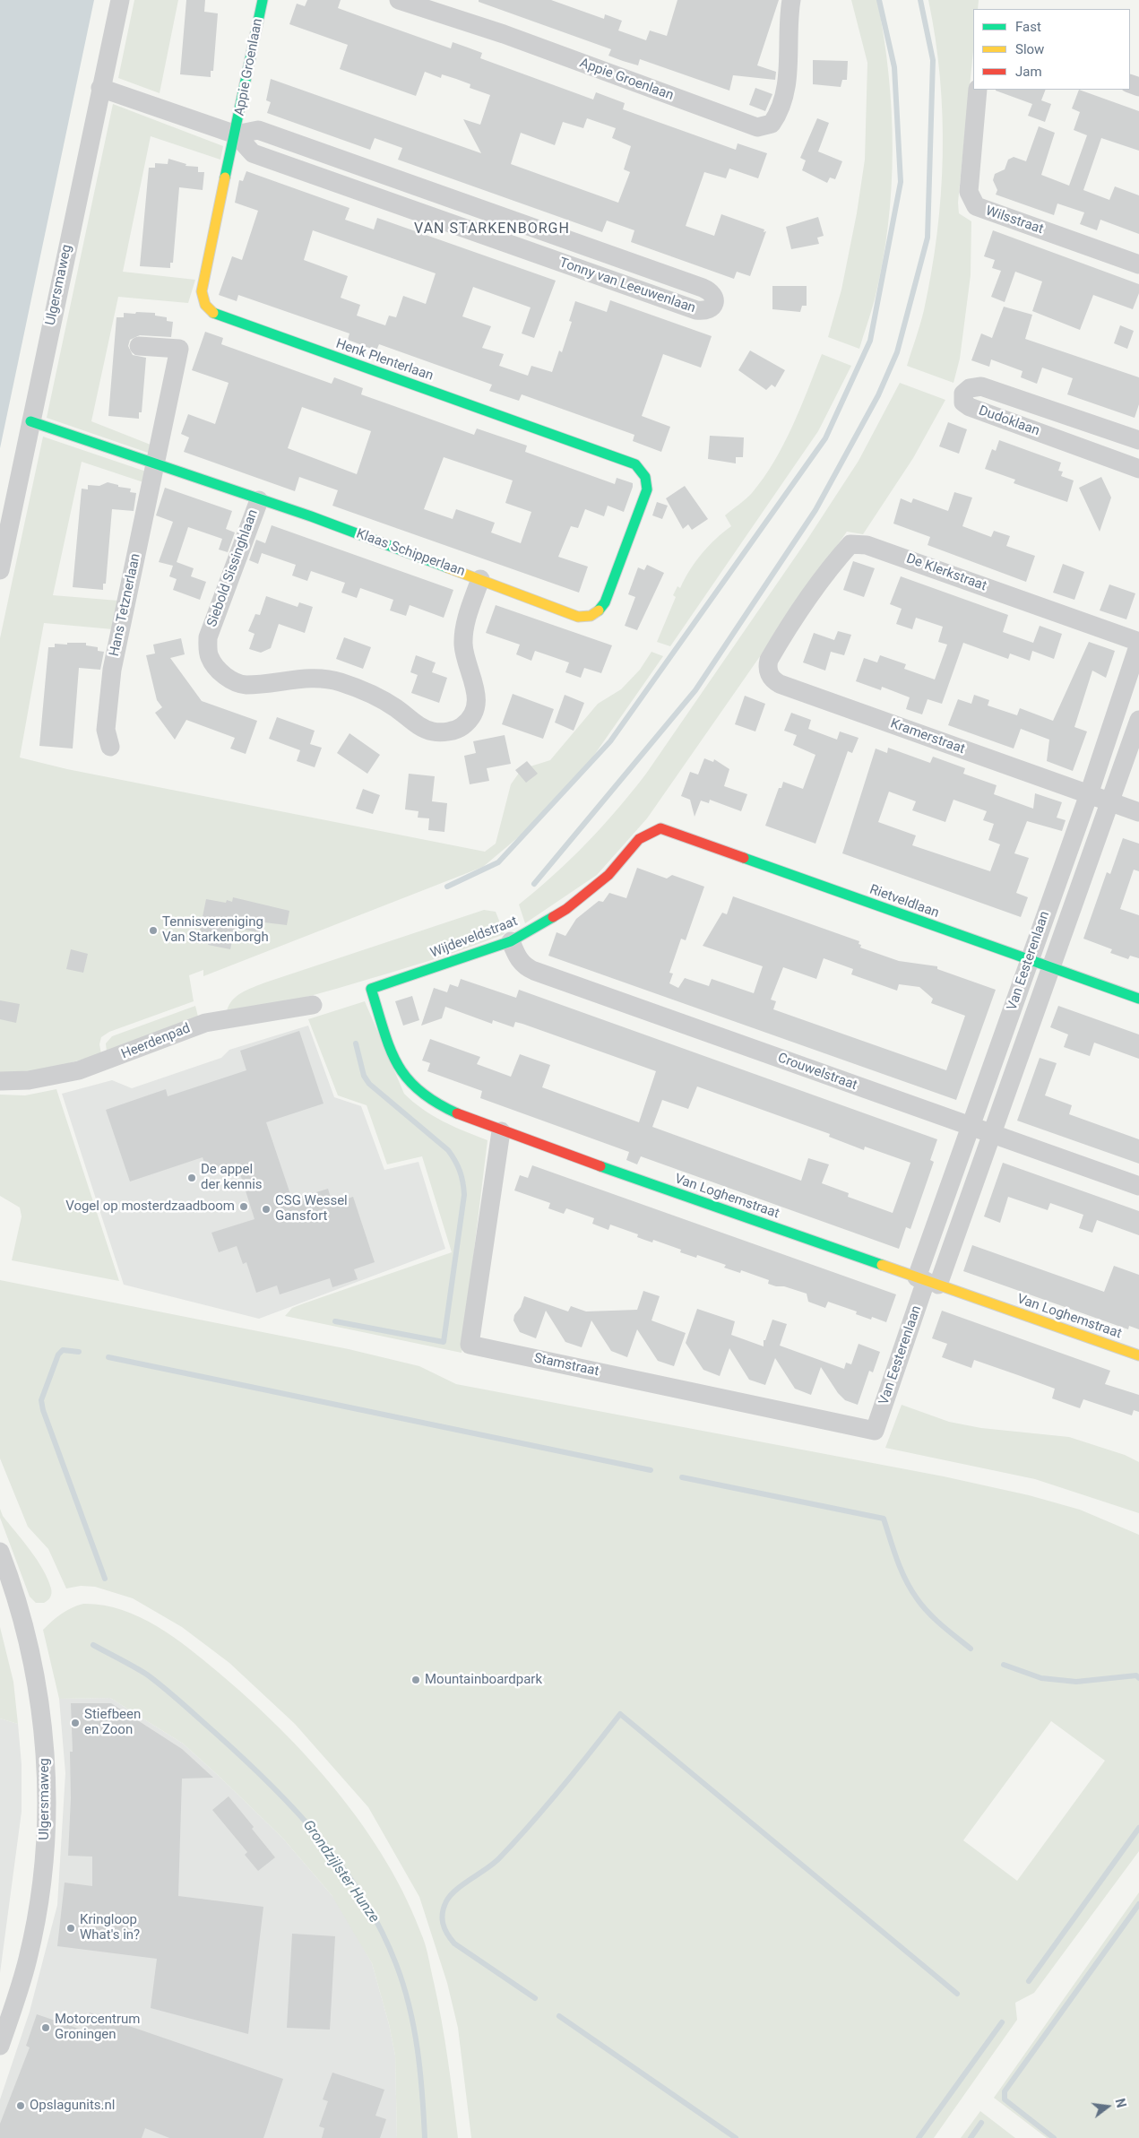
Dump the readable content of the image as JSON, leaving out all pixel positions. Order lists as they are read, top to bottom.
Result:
{
  "streets": {
    "street": [
      "Appie Groenlaan",
      "Wilsstraat",
      "Ulgersmaweg",
      "Tonny van Leeuwenlaan",
      "Henk Plenterlaan",
      "Dudoklaan",
      "Klaas Schipperlaan",
      "Siebold Sissinghlaan",
      "De Klerkstraat",
      "Hans Tetznerlaan",
      "Kramerstraat",
      "Rietveldlaan",
      "Wijdeveldstraat",
      "Van Eesterenlaan",
      "Heerdenpad",
      "Crouwelstraat",
      "Van Loghemstraat",
      "Stamstraat"
    ]
  },
  "crossings": [
    ["Appie Groenlaan", "Tonny van Leeuwenlaan"],
    ["Appie Groenlaan", "Henk Plenterlaan"],
    ["Ulgersmaweg", "Tonny van Leeuwenlaan"],
    ["Ulgersmaweg", "Klaas Schipperlaan"],
    ["Tonny van Leeuwenlaan", "Henk Plenterlaan"],
    ["Henk Plenterlaan", "Klaas Schipperlaan"],
    ["Klaas Schipperlaan", "Siebold Sissinghlaan"],
    ["Klaas Schipperlaan", "Hans Tetznerlaan"],
    ["De Klerkstraat", "Kramerstraat"],
    ["De Klerkstraat", "Van Eesterenlaan"],
    ["Kramerstraat", "Van Eesterenlaan"],
    ["Rietveldlaan", "Wijdeveldstraat"],
    ["Rietveldlaan", "Van Eesterenlaan"],
    ["Wijdeveldstraat", "Crouwelstraat"],
    ["Wijdeveldstraat", "Van Loghemstraat"],
    ["Van Eesterenlaan", "Crouwelstraat"],
    ["Van Eesterenlaan", "Van Loghemstraat"],
    ["Van Eesterenlaan", "Stamstraat"],
    ["Van Loghemstraat", "Stamstraat"]
  ],
  "districts": ["VAN STARKENBORGH"],
  "water": ["Grondzijlster Hunze"],
  "places": [
    "Tennisvereniging Van Starkenborgh",
    "De appel der kennis",
    "Vogel op mosterdzaadboom",
    "CSG Wessel Gansfort",
    "Mountainboardpark",
    "Stiefbeen en Zoon",
    "Kringloop What's in?",
    "Motorcentrum Groningen",
    "Opslagunits.nl"
  ],
  "legend": ["Fast", "Slow", "Jam"],
  "north": "right"
}
